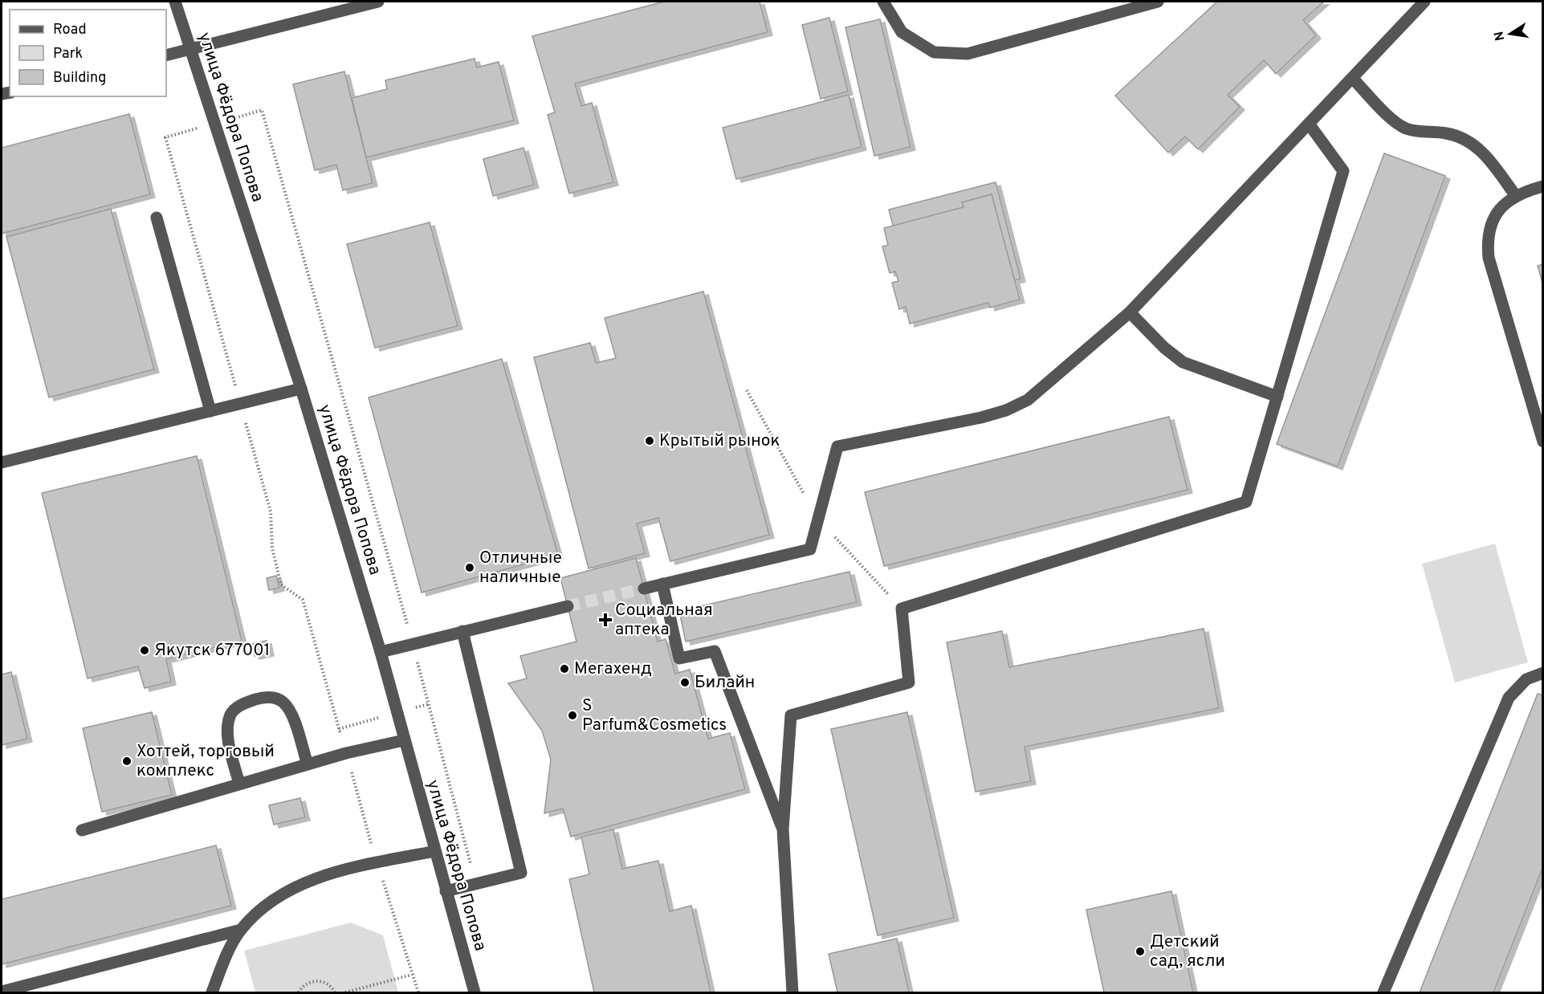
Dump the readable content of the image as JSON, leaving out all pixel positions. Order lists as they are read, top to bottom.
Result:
{
  "streets": {
    "street": ["улица Фёдора Попова"]
  },
  "places": {
    "other": [
      "Крытый рынок",
      "Отличные наличные",
      "Якутск 677001",
      "Мегахенд",
      "Билайн",
      "S Parfum&Cosmetics",
      "Хоттей, торговый комплекс",
      "Детский сад, ясли"
    ],
    "health": ["Социальная аптека"]
  },
  "legend": ["Road", "Park", "Building"],
  "north": "left"
}
